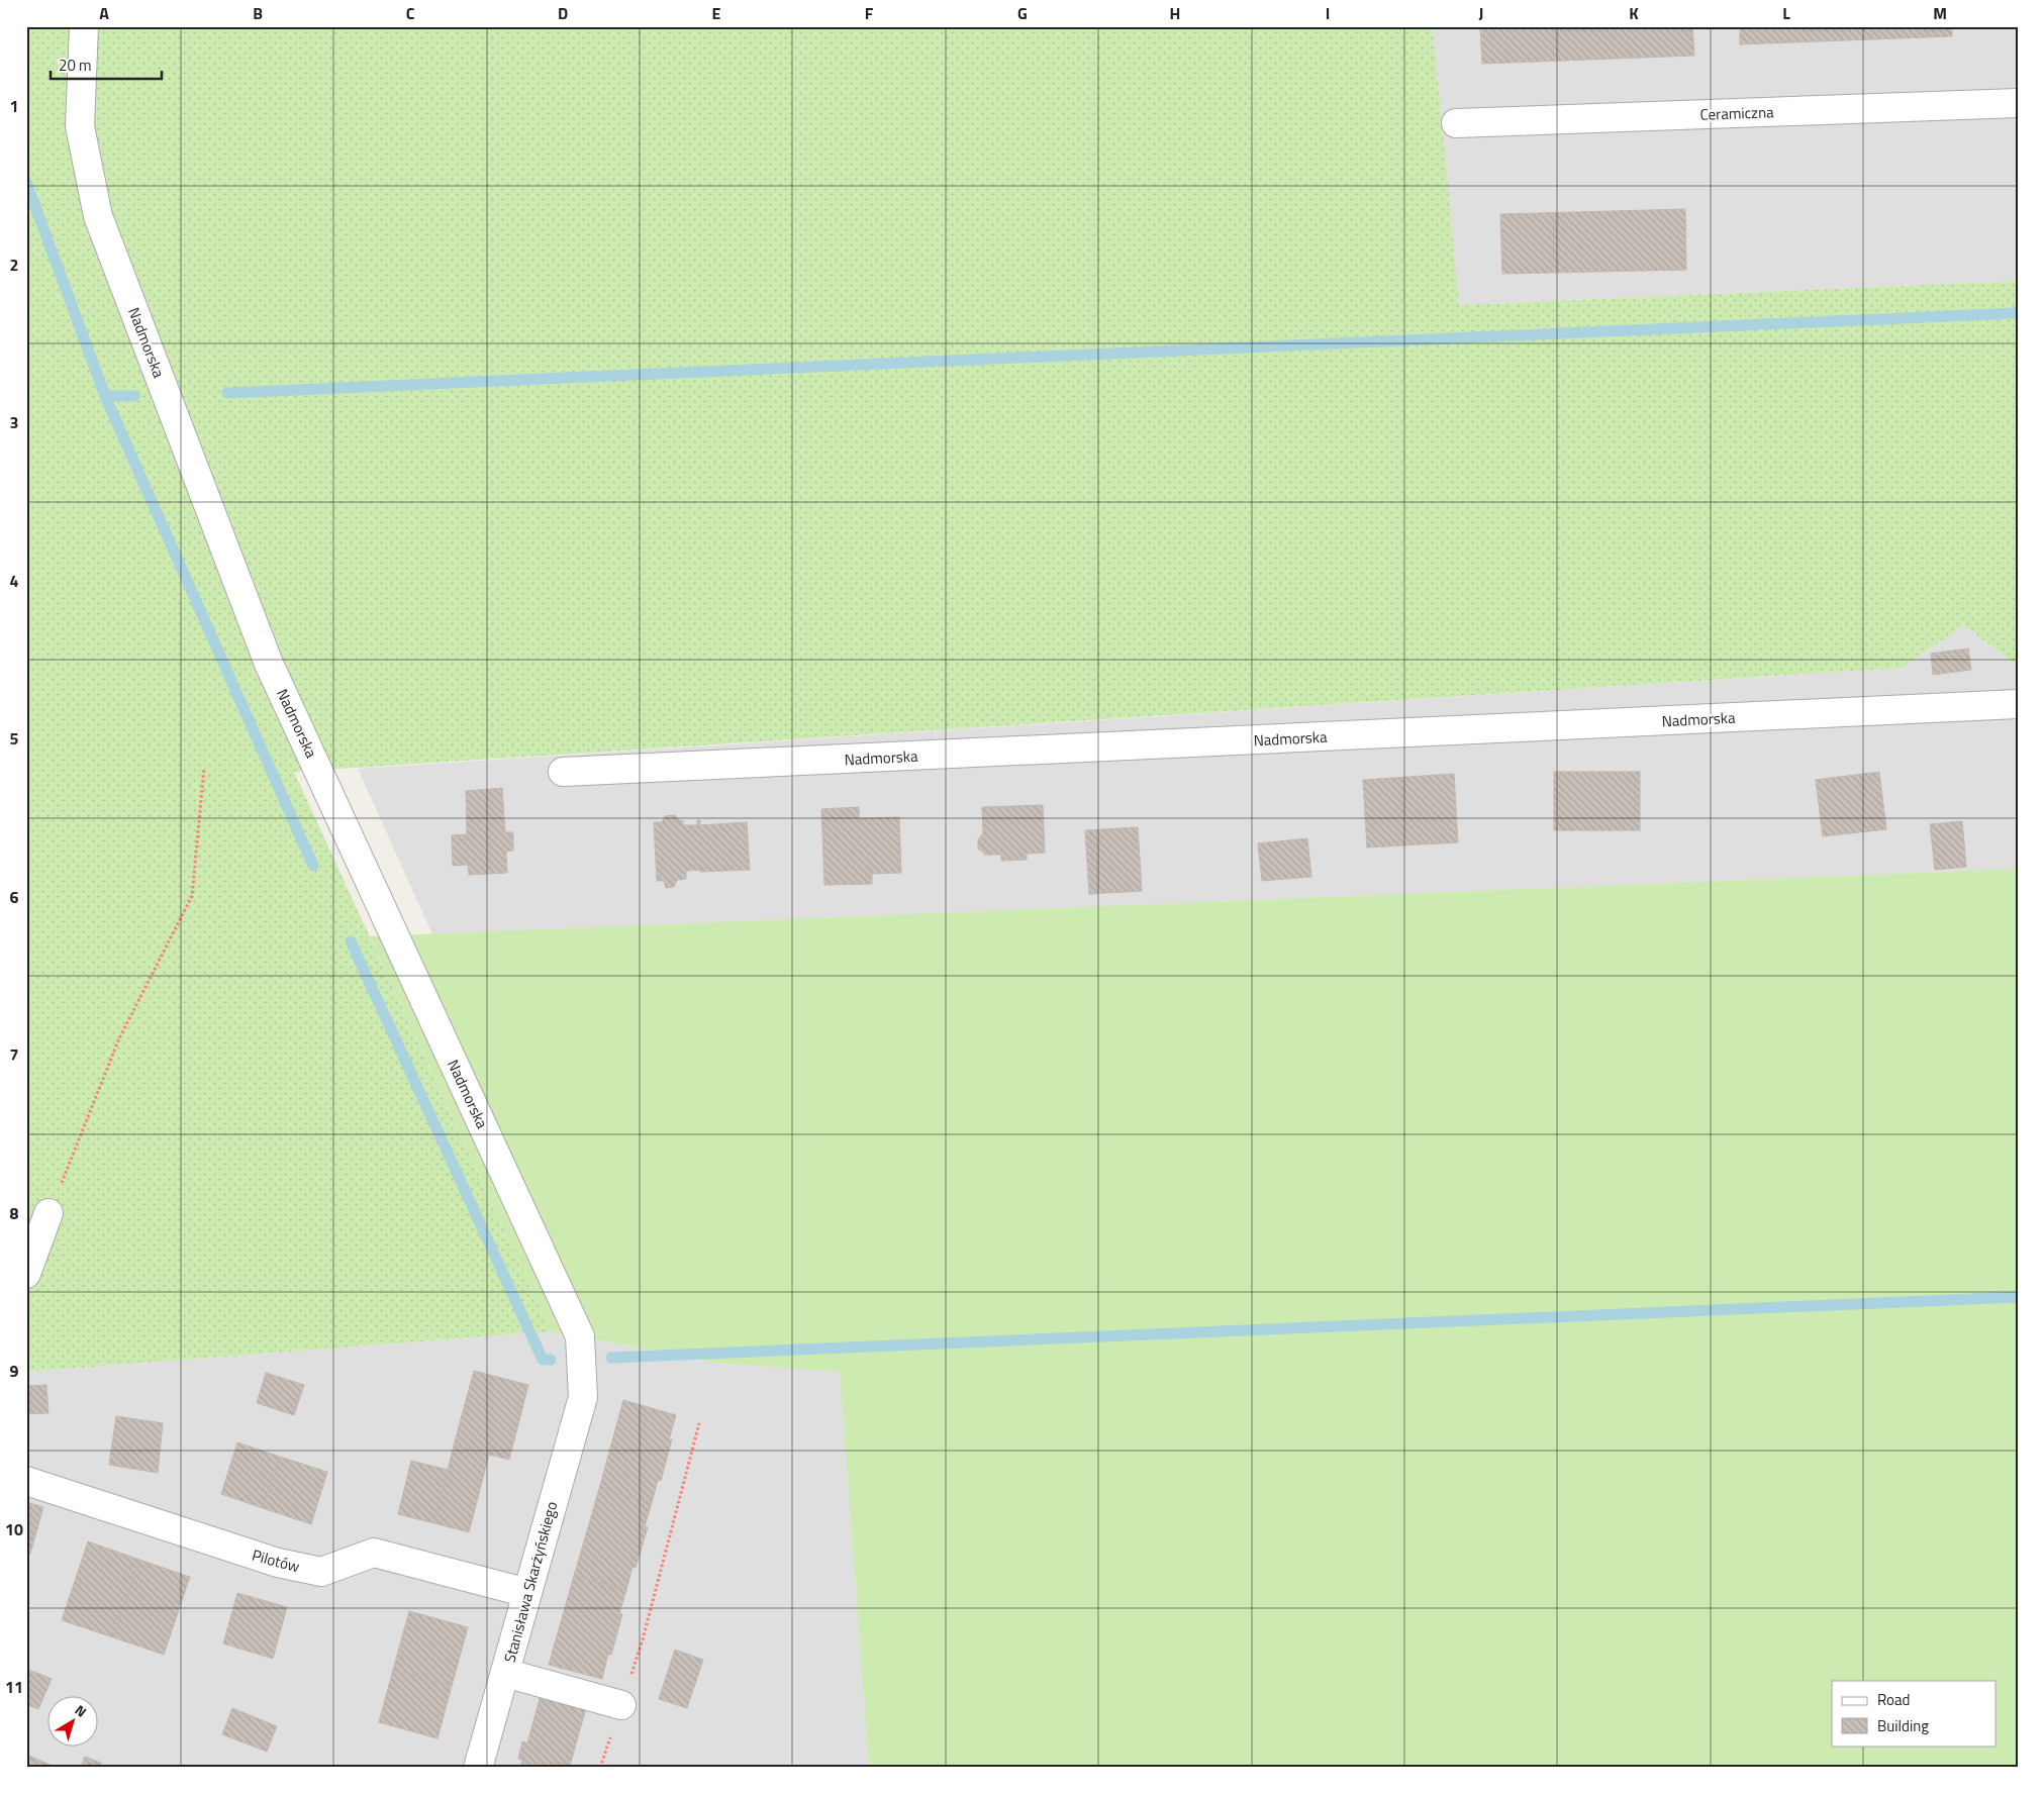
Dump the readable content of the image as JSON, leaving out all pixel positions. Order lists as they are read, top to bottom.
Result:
{
  "streets": {
    "street": [
      "Ceramiczna",
      "Nadmorska",
      "Pilotów",
      "Stanisława Skarżyńskiego"
    ]
  },
  "crossings": [
    ["Nadmorska", "Stanisława Skarżyńskiego"],
    ["Pilotów", "Stanisława Skarżyńskiego"]
  ],
  "legend": ["Road", "Building"],
  "scale_bar": "20 m",
  "north": "top right",
  "grid": {
    "columns": [
      "A",
      "B",
      "C",
      "D",
      "E",
      "F",
      "G",
      "H",
      "I",
      "J",
      "K",
      "L",
      "M"
    ],
    "rows": [
      "1",
      "2",
      "3",
      "4",
      "5",
      "6",
      "7",
      "8",
      "9",
      "10",
      "11"
    ]
  }
}
